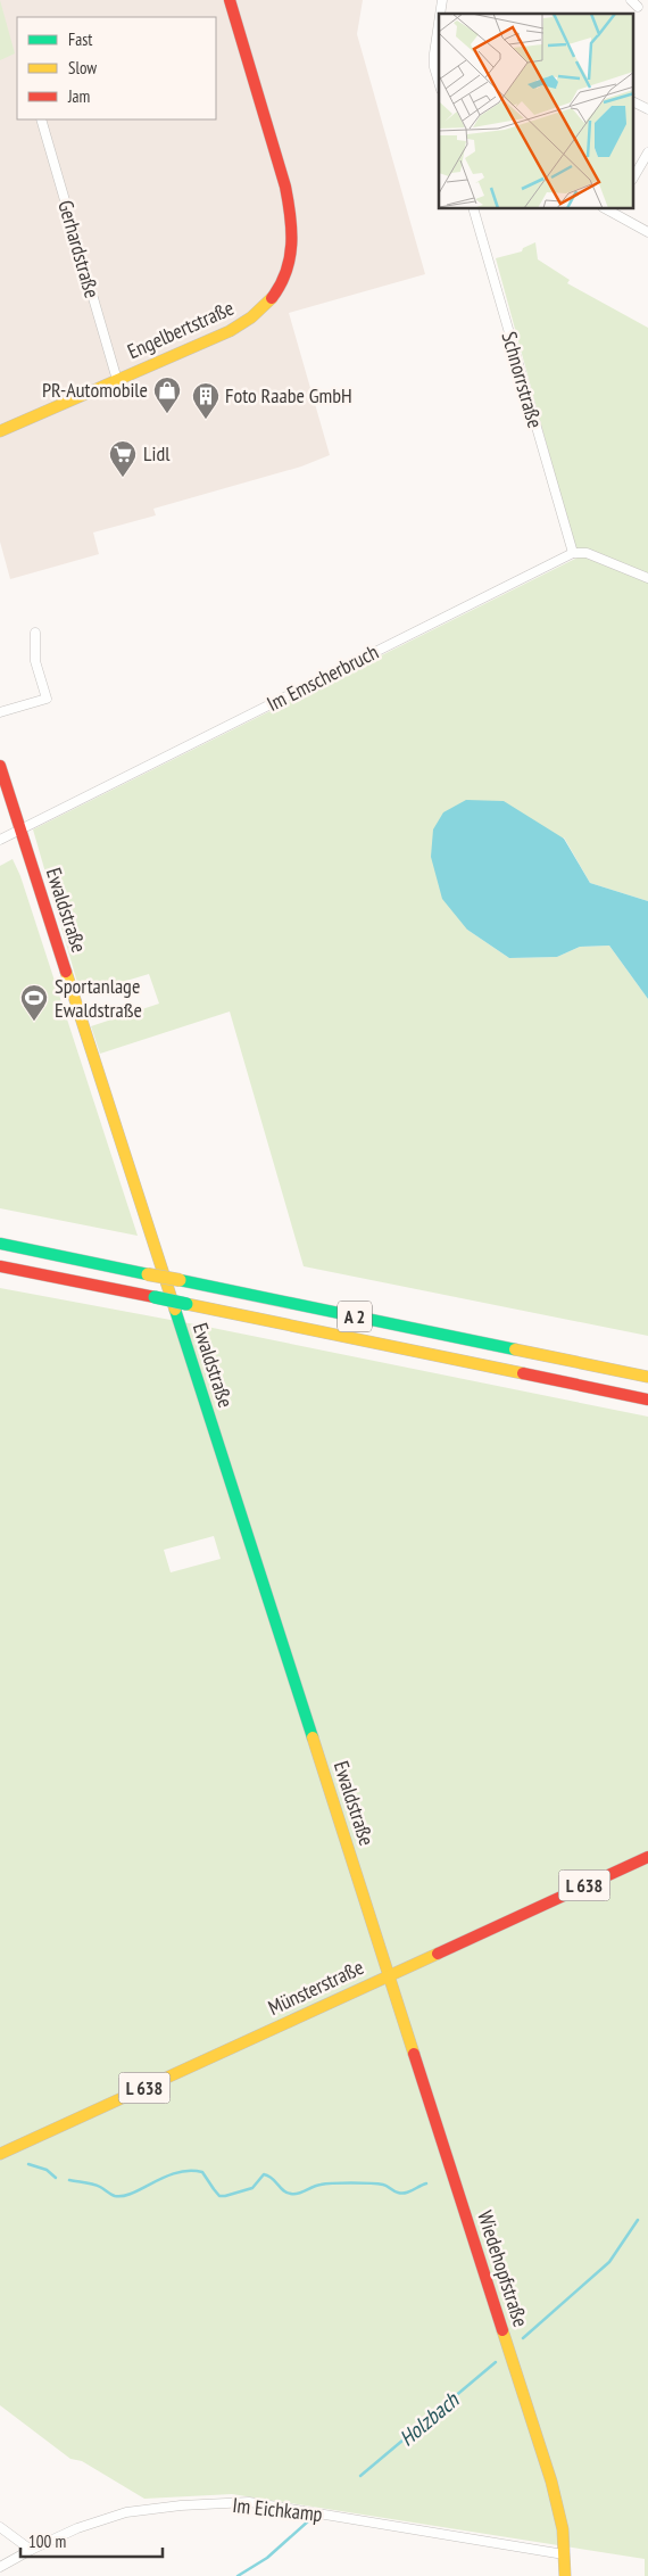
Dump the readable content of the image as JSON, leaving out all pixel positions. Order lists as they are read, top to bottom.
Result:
{
  "streets": {
    "main road": [
      "Engelbertstraße",
      "Ewaldstraße",
      "A 2",
      "L 638",
      "Münsterstraße",
      "Wiedehopfstraße"
    ],
    "street": [
      "Gerhardstraße",
      "Schnorrstraße",
      "Im Emscherbruch",
      "Im Eichkamp"
    ]
  },
  "crossings": [
    ["Gerhardstraße", "Engelbertstraße"],
    ["Schnorrstraße", "Im Emscherbruch"],
    ["Im Emscherbruch", "Ewaldstraße"],
    ["Ewaldstraße", "Münsterstraße"],
    ["Ewaldstraße", "Wiedehopfstraße"],
    ["Münsterstraße", "Wiedehopfstraße"],
    ["Wiedehopfstraße", "Im Eichkamp"]
  ],
  "water": ["Holzbach"],
  "places": {
    "shop": ["PR-Automobile"],
    "building": ["Foto Raabe GmbH"],
    "supermarket": ["Lidl"],
    "sports": ["Sportanlage Ewaldstraße"]
  },
  "legend": ["Fast", "Slow", "Jam"],
  "scale_bar": "100 m"
}
